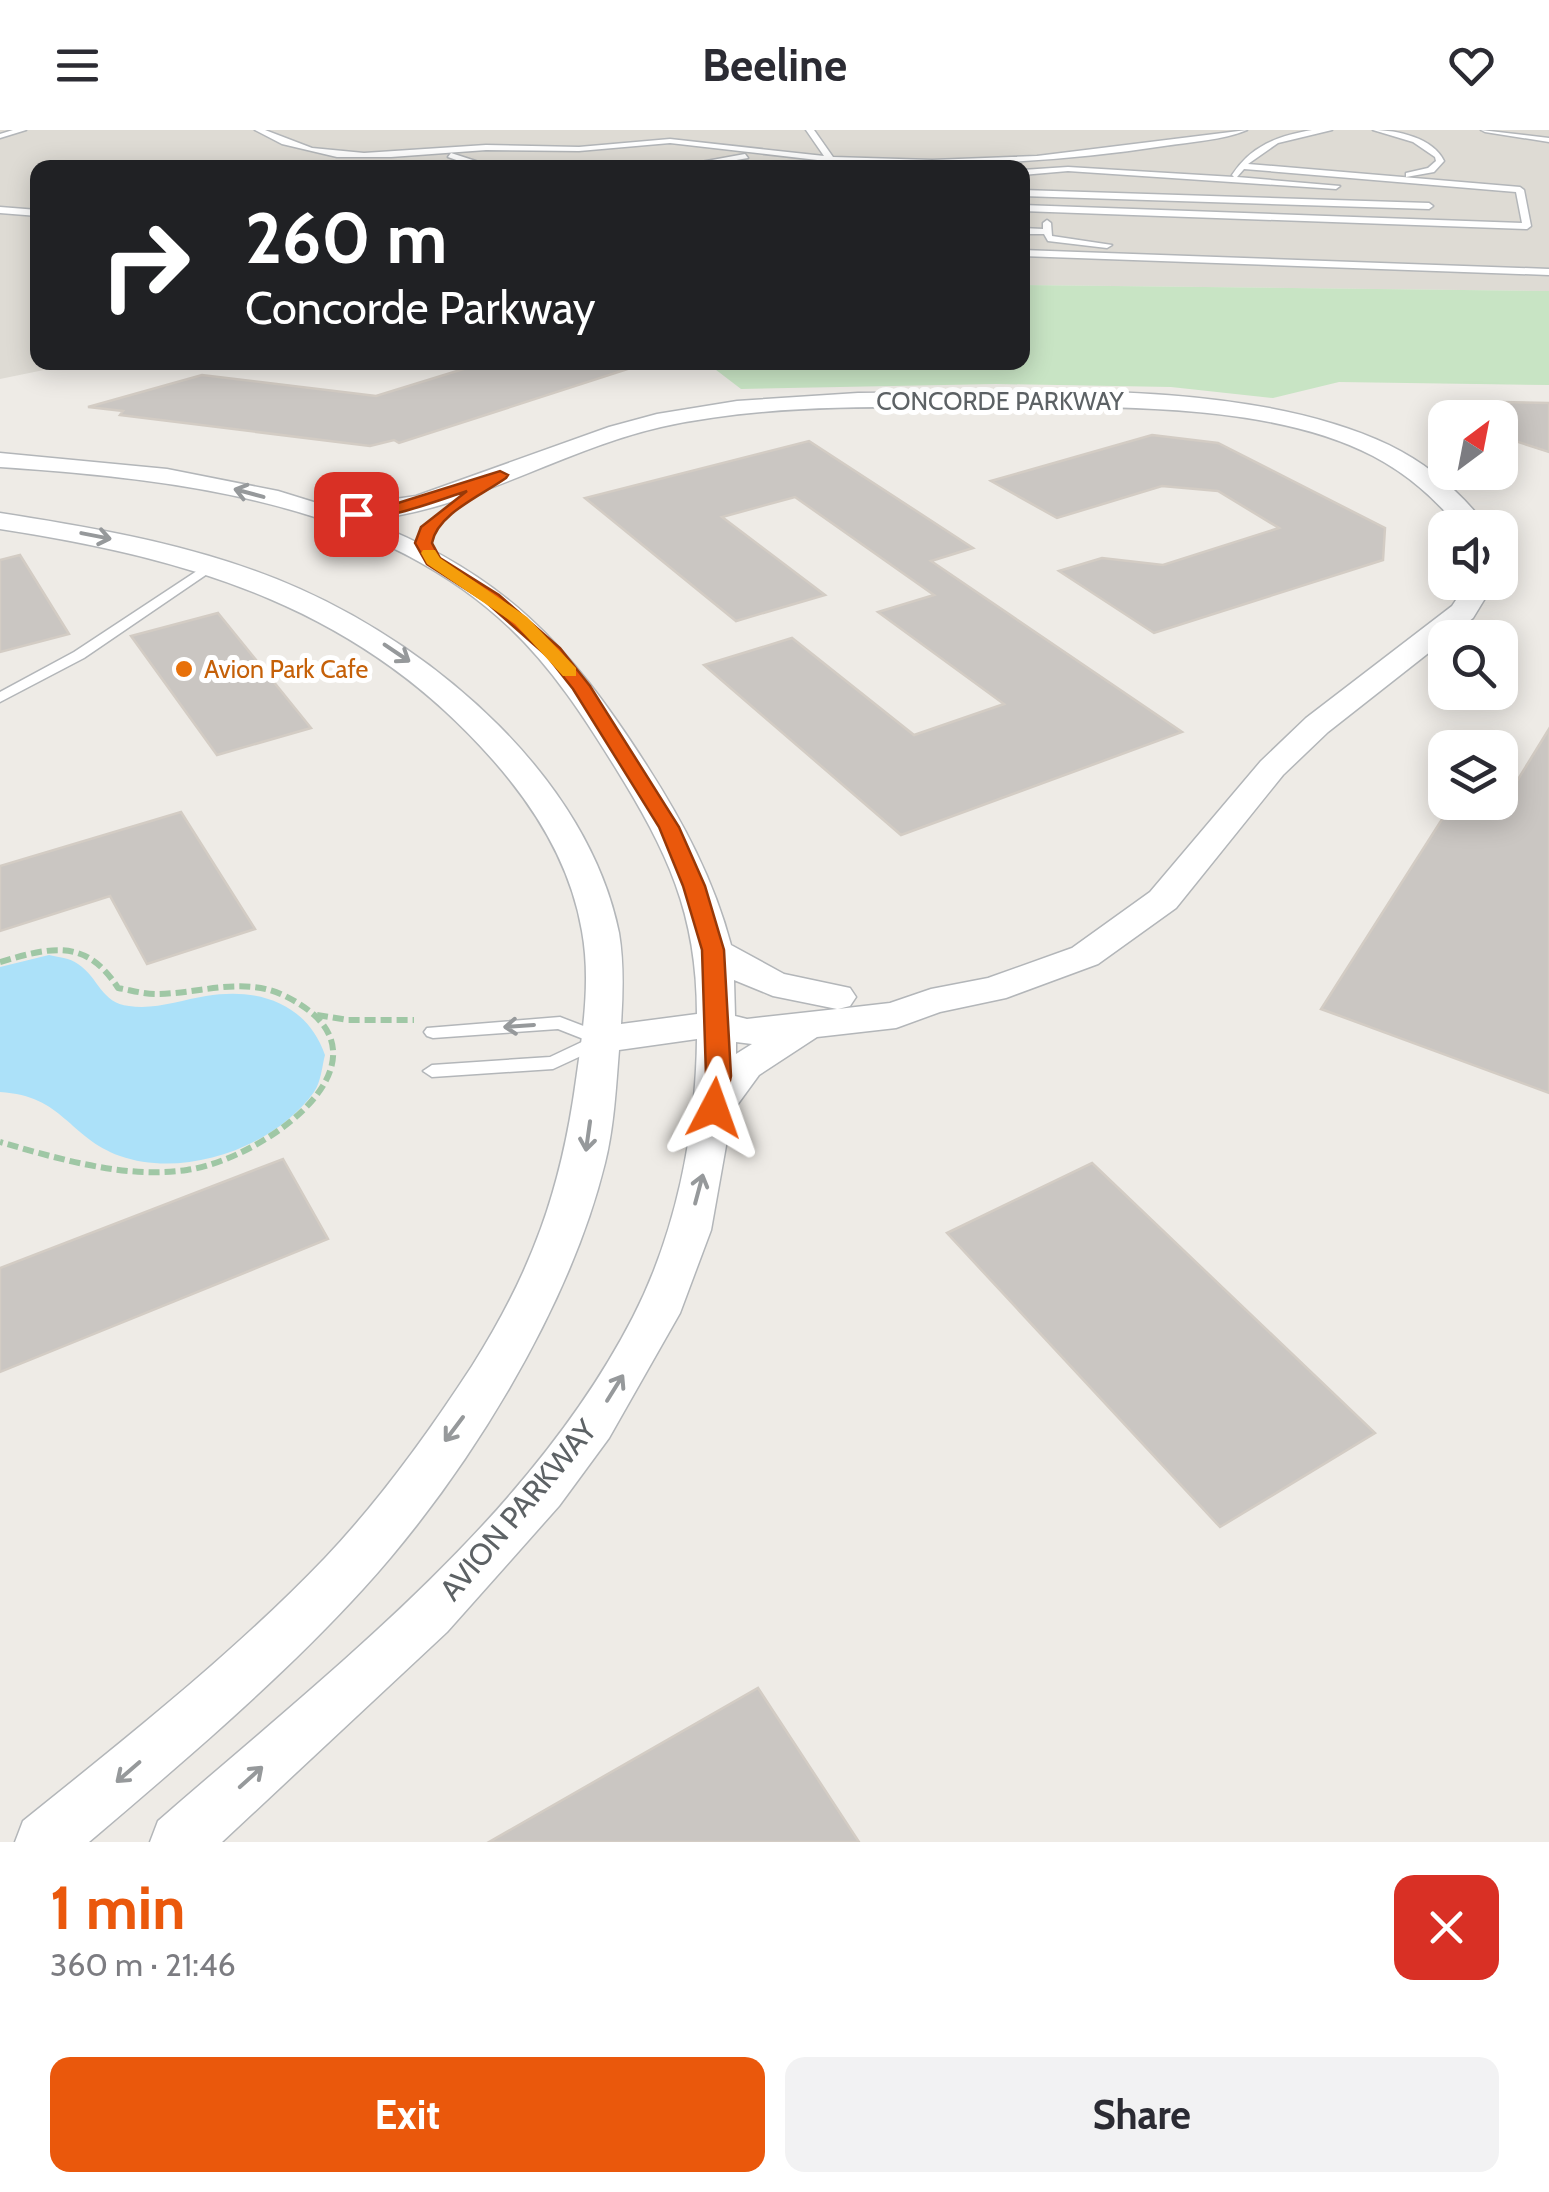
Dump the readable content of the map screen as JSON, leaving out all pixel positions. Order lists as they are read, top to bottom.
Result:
{
  "streets": {
    "street": ["CONCORDE PARKWAY", "AVION PARKWAY"]
  },
  "crossings": [
    ["CONCORDE PARKWAY", "AVION PARKWAY"]
  ],
  "places": ["Avion Park Cafe"],
  "north": "top right",
  "page": {
    "header": "Beeline",
    "turn": ["260 m", "Concorde Parkway"],
    "heading": ["1 min", "360 m · 21:46"],
    "buttons": ["Exit", "Share"]
  }
}
